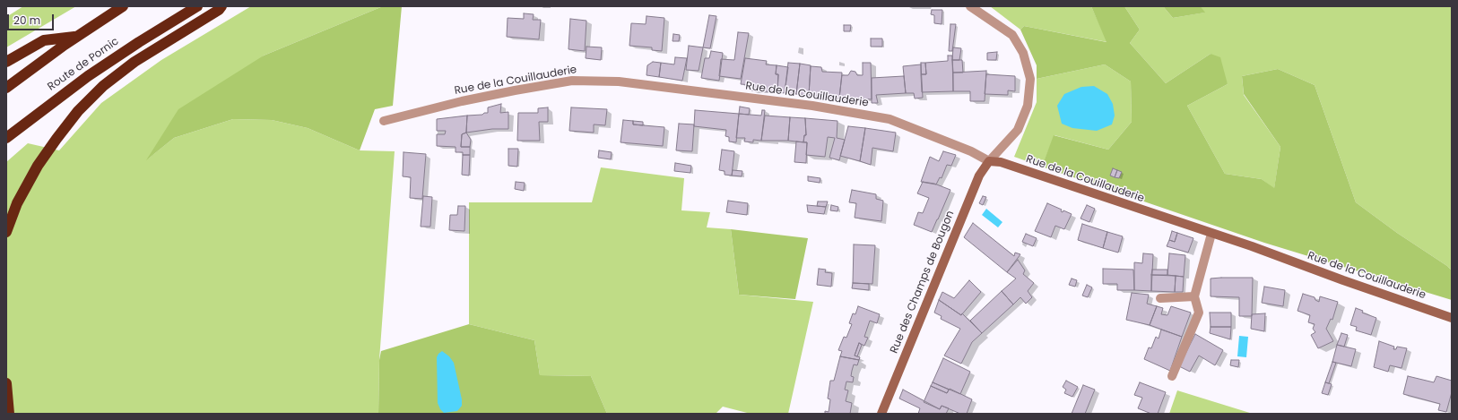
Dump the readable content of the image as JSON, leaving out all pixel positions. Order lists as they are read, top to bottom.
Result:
{
  "streets": {
    "highway": ["Route de Pornic"],
    "street": ["Rue de la Couillauderie", "Rue des Champs de Bougon"]
  },
  "crossings": [
    ["Rue de la Couillauderie", "Rue des Champs de Bougon"]
  ],
  "scale_bar": "20 m"
}
